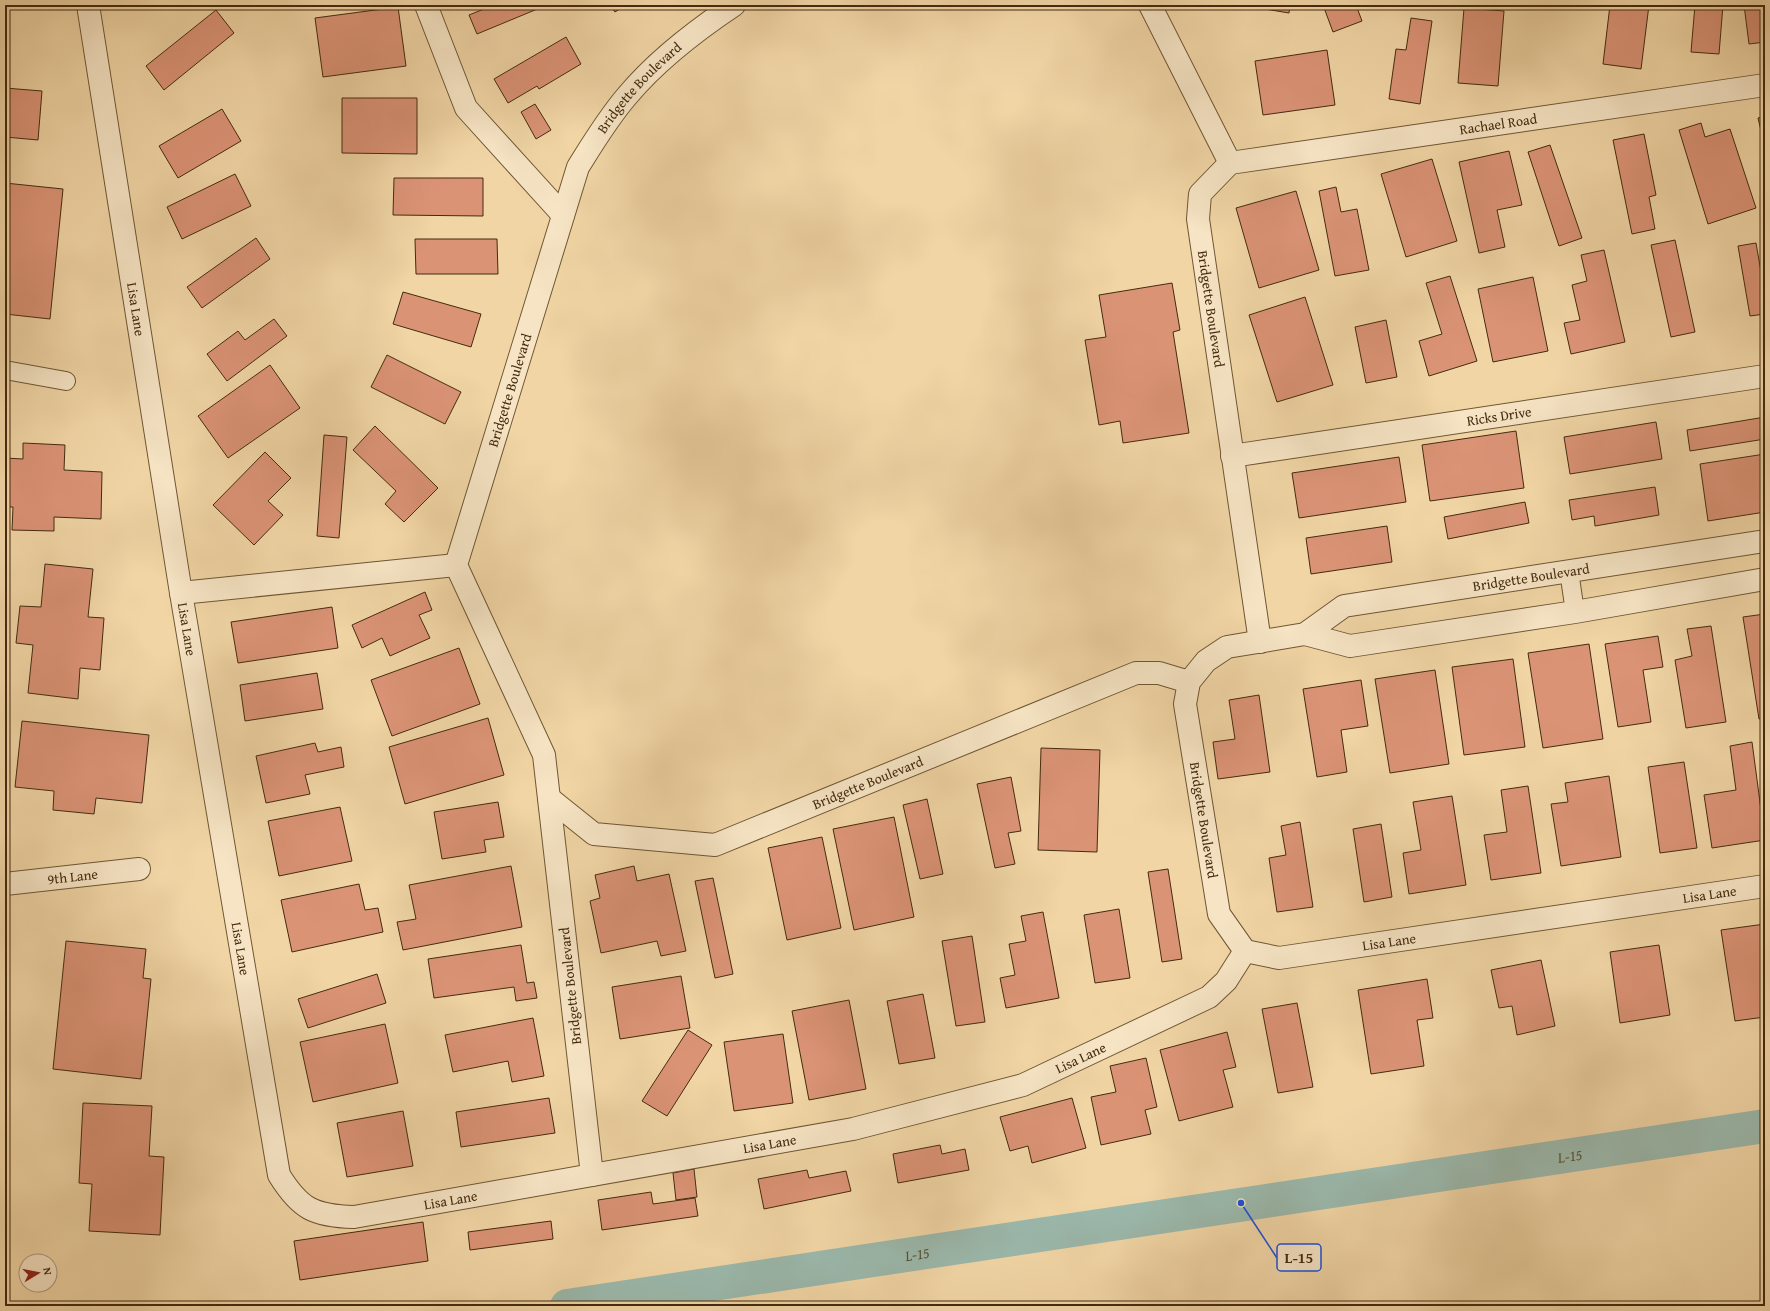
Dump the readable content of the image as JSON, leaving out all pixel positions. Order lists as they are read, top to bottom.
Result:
{
  "streets": {
    "street": [
      "Bridgette Boulevard",
      "Rachael Road",
      "Lisa Lane",
      "Ricks Drive",
      "9th Lane"
    ]
  },
  "crossings": [
    ["Bridgette Boulevard", "Rachael Road"],
    ["Bridgette Boulevard", "Lisa Lane"],
    ["Bridgette Boulevard", "Ricks Drive"]
  ],
  "water": ["L-15"],
  "places": ["L-15"],
  "north": "right"
}
